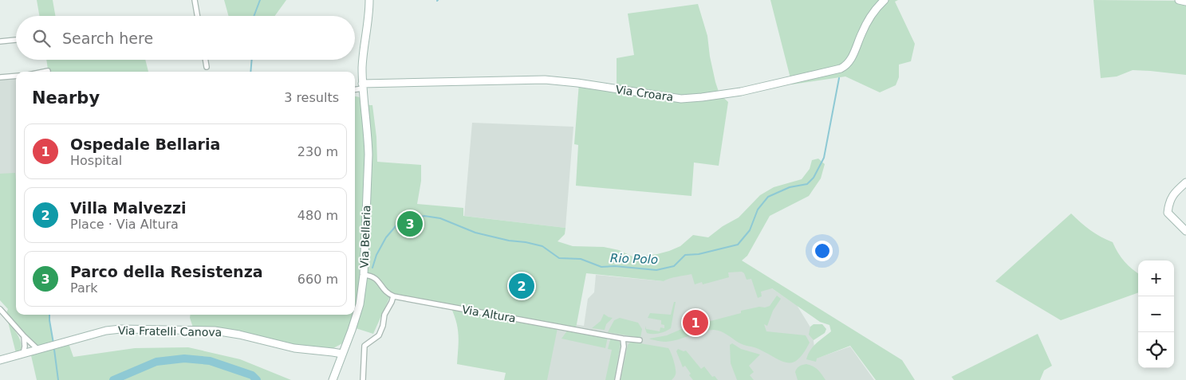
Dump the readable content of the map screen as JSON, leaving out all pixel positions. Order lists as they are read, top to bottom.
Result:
{
  "streets": {
    "street": [
      "Via Croara",
      "Via Bellaria",
      "Via Altura",
      "Via Fratelli Canova"
    ]
  },
  "crossings": [
    ["Via Croara", "Via Bellaria"],
    ["Via Bellaria", "Via Fratelli Canova"]
  ],
  "water": ["Rio Polo"],
  "page": {
    "search": "Search here",
    "heading": ["Nearby", "3 results"],
    "list": [
      {
        "mark": "1",
        "name": "Ospedale Bellaria",
        "note": "Hospital",
        "value": "230 m"
      },
      {
        "mark": "2",
        "name": "Villa Malvezzi",
        "note": "Place · Via Altura",
        "value": "480 m"
      },
      {
        "mark": "3",
        "name": "Parco della Resistenza",
        "note": "Park",
        "value": "660 m"
      }
    ],
    "pins": ["3", "2", "1"],
    "map_buttons": ["+", "−"]
  }
}
